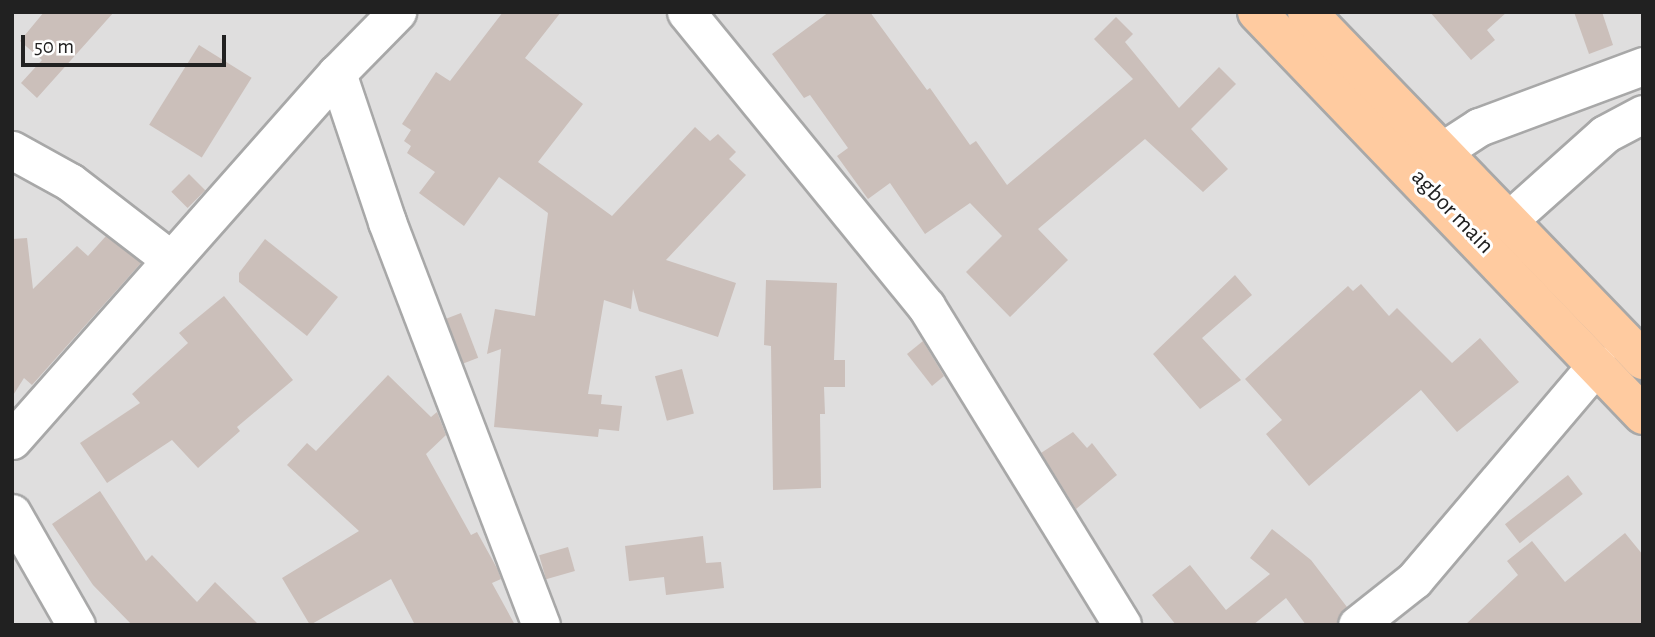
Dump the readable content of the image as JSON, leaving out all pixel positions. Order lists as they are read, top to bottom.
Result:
{
  "streets": {
    "main road": ["agbor main"]
  },
  "scale_bar": "50 m"
}
